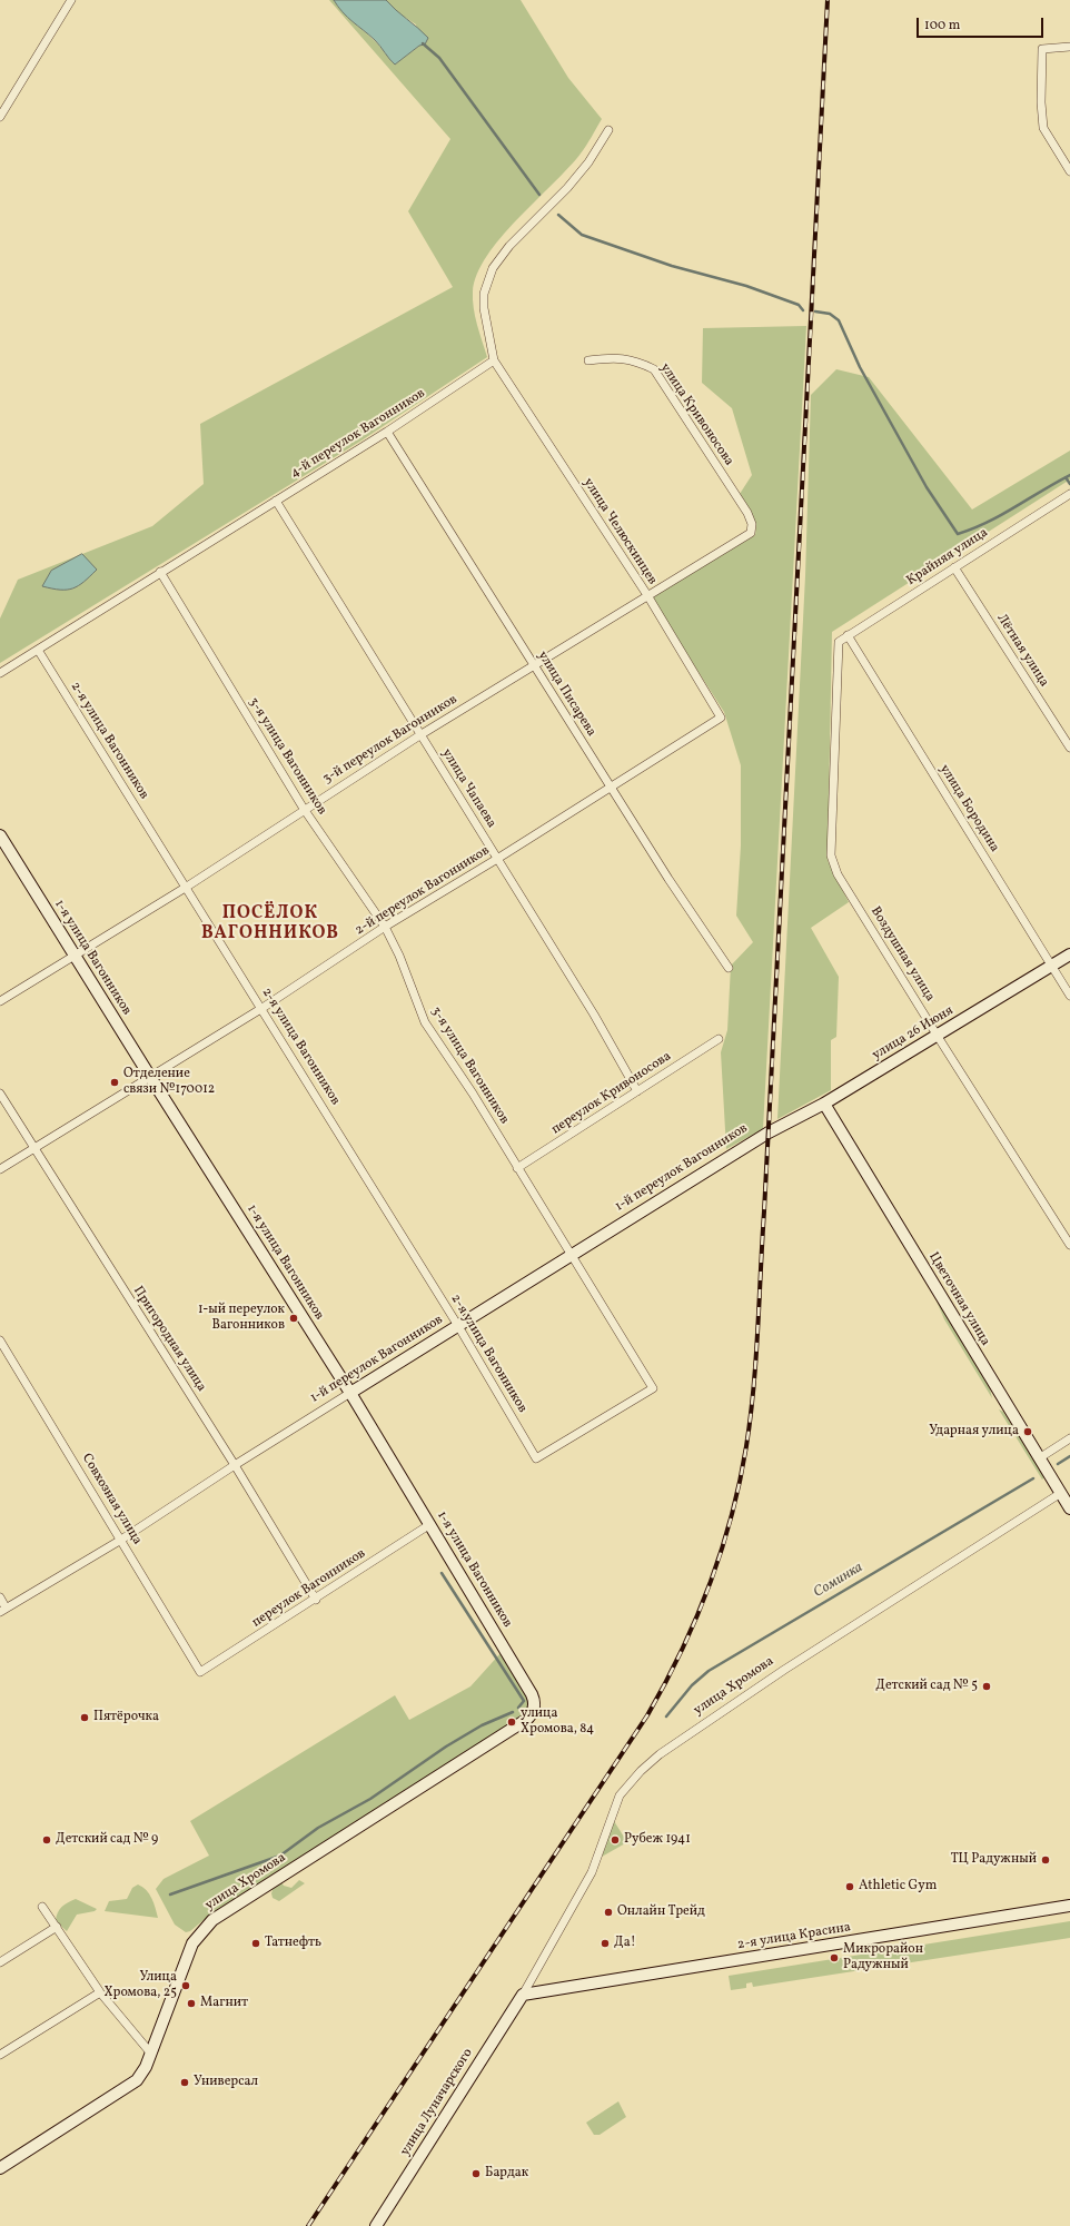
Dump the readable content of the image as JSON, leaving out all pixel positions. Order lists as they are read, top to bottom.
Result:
{
  "streets": {
    "main road": [
      "1-я улица Вагонников",
      "улица 26 Июня",
      "1-й переулок Вагонников",
      "Цветочная улица",
      "улица Хромова",
      "2-я улица Красина",
      "улица Луначарского"
    ],
    "street": [
      "улица Кривоносова",
      "4-й переулок Вагонников",
      "улица Челюскинцев",
      "Крайняя улица",
      "Лётная улица",
      "улица Писарева",
      "3-й переулок Вагонников",
      "2-я улица Вагонников",
      "3-я улица Вагонников",
      "улица Чапаева",
      "улица Бородина",
      "2-й переулок Вагонников",
      "Воздушная улица",
      "переулок Кривоносова",
      "Пригородная улица",
      "Совхозная улица",
      "переулок Вагонников"
    ]
  },
  "crossings": [
    ["улица Кривоносова", "3-й переулок Вагонников"],
    ["4-й переулок Вагонников", "улица Челюскинцев"],
    ["4-й переулок Вагонников", "улица Писарева"],
    ["4-й переулок Вагонников", "2-я улица Вагонников"],
    ["4-й переулок Вагонников", "3-я улица Вагонников"],
    ["4-й переулок Вагонников", "улица Чапаева"],
    ["улица Челюскинцев", "3-й переулок Вагонников"],
    ["улица Челюскинцев", "2-й переулок Вагонников"],
    ["Крайняя улица", "Лётная улица"],
    ["Крайняя улица", "улица Бородина"],
    ["Крайняя улица", "Воздушная улица"],
    ["улица Писарева", "3-й переулок Вагонников"],
    ["улица Писарева", "2-й переулок Вагонников"],
    ["3-й переулок Вагонников", "2-я улица Вагонников"],
    ["3-й переулок Вагонников", "3-я улица Вагонников"],
    ["3-й переулок Вагонников", "улица Чапаева"],
    ["3-й переулок Вагонников", "1-я улица Вагонников"],
    ["2-я улица Вагонников", "3-я улица Вагонников"],
    ["2-я улица Вагонников", "2-й переулок Вагонников"],
    ["2-я улица Вагонников", "1-й переулок Вагонников"],
    ["3-я улица Вагонников", "2-й переулок Вагонников"],
    ["3-я улица Вагонников", "переулок Кривоносова"],
    ["3-я улица Вагонников", "1-й переулок Вагонников"],
    ["улица Чапаева", "2-й переулок Вагонников"],
    ["улица Чапаева", "переулок Кривоносова"],
    ["улица Бородина", "улица 26 Июня"],
    ["2-й переулок Вагонников", "1-я улица Вагонников"],
    ["2-й переулок Вагонников", "Пригородная улица"],
    ["Воздушная улица", "улица 26 Июня"],
    ["1-я улица Вагонников", "1-й переулок Вагонников"],
    ["1-я улица Вагонников", "переулок Вагонников"],
    ["1-я улица Вагонников", "улица Хромова"],
    ["улица 26 Июня", "1-й переулок Вагонников"],
    ["улица 26 Июня", "Цветочная улица"],
    ["1-й переулок Вагонников", "Пригородная улица"],
    ["1-й переулок Вагонников", "Совхозная улица"],
    ["Цветочная улица", "улица Хромова"],
    ["Пригородная улица", "переулок Вагонников"],
    ["Совхозная улица", "переулок Вагонников"],
    ["улица Хромова", "2-я улица Красина"],
    ["улица Хромова", "улица Луначарского"],
    ["2-я улица Красина", "улица Луначарского"]
  ],
  "districts": ["ПОСЁЛОК ВАГОННИКОВ"],
  "water": ["Соминка"],
  "places": [
    "Отделение связи №170012",
    "1-ый переулок Вагонников",
    "Ударная улица",
    "Детский сад № 5",
    "Пятёрочка",
    "улица Хромова, 84",
    "Детский сад № 9",
    "Рубеж 1941",
    "ТЦ Радужный",
    "Athletic Gym",
    "Онлайн Трейд",
    "Татнефть",
    "Да!",
    "Микрорайон Радужный",
    "Улица Хромова, 25",
    "Магнит",
    "Универсал",
    "Бардак"
  ],
  "scale_bar": "100 m"
}
